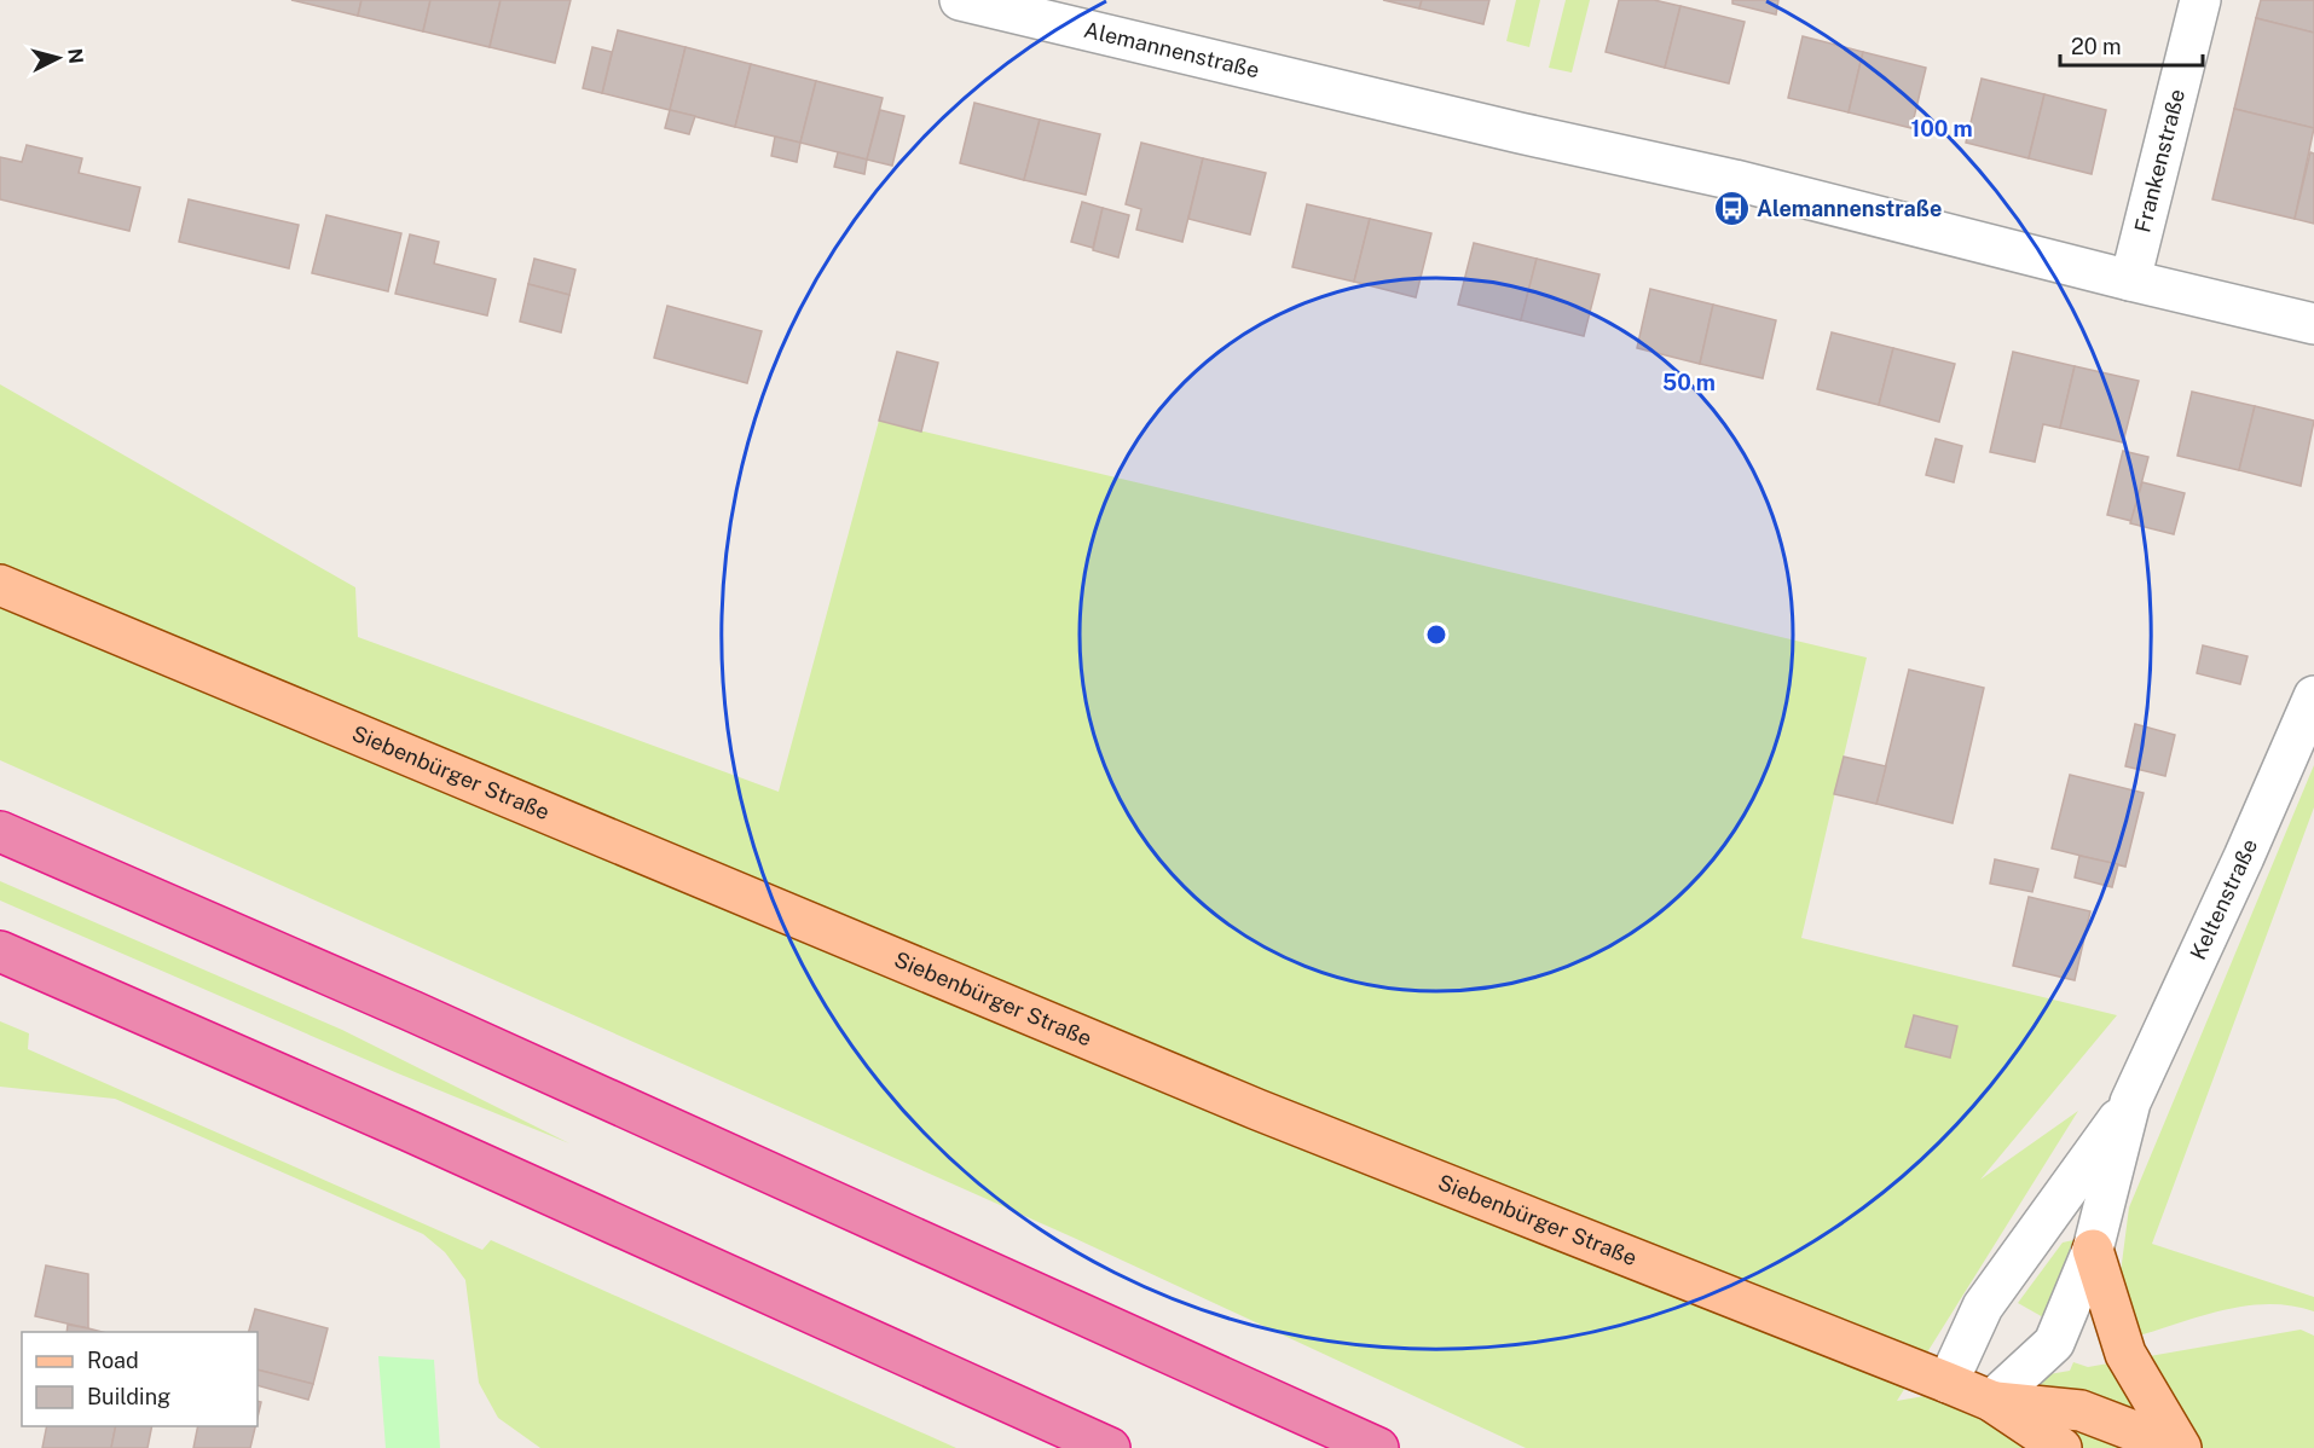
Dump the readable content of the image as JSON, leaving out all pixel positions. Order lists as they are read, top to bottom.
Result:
{
  "streets": {
    "main road": ["Siebenbürger Straße"],
    "street": ["Alemannenstraße", "Frankenstraße", "Keltenstraße"]
  },
  "crossings": [
    ["Alemannenstraße", "Frankenstraße"],
    ["Siebenbürger Straße", "Keltenstraße"]
  ],
  "places": {
    "bus stop": ["Alemannenstraße"]
  },
  "legend": ["Road", "Building"],
  "scale_bar": "20 m",
  "north": "right",
  "rings": ["100 m", "50 m"]
}
